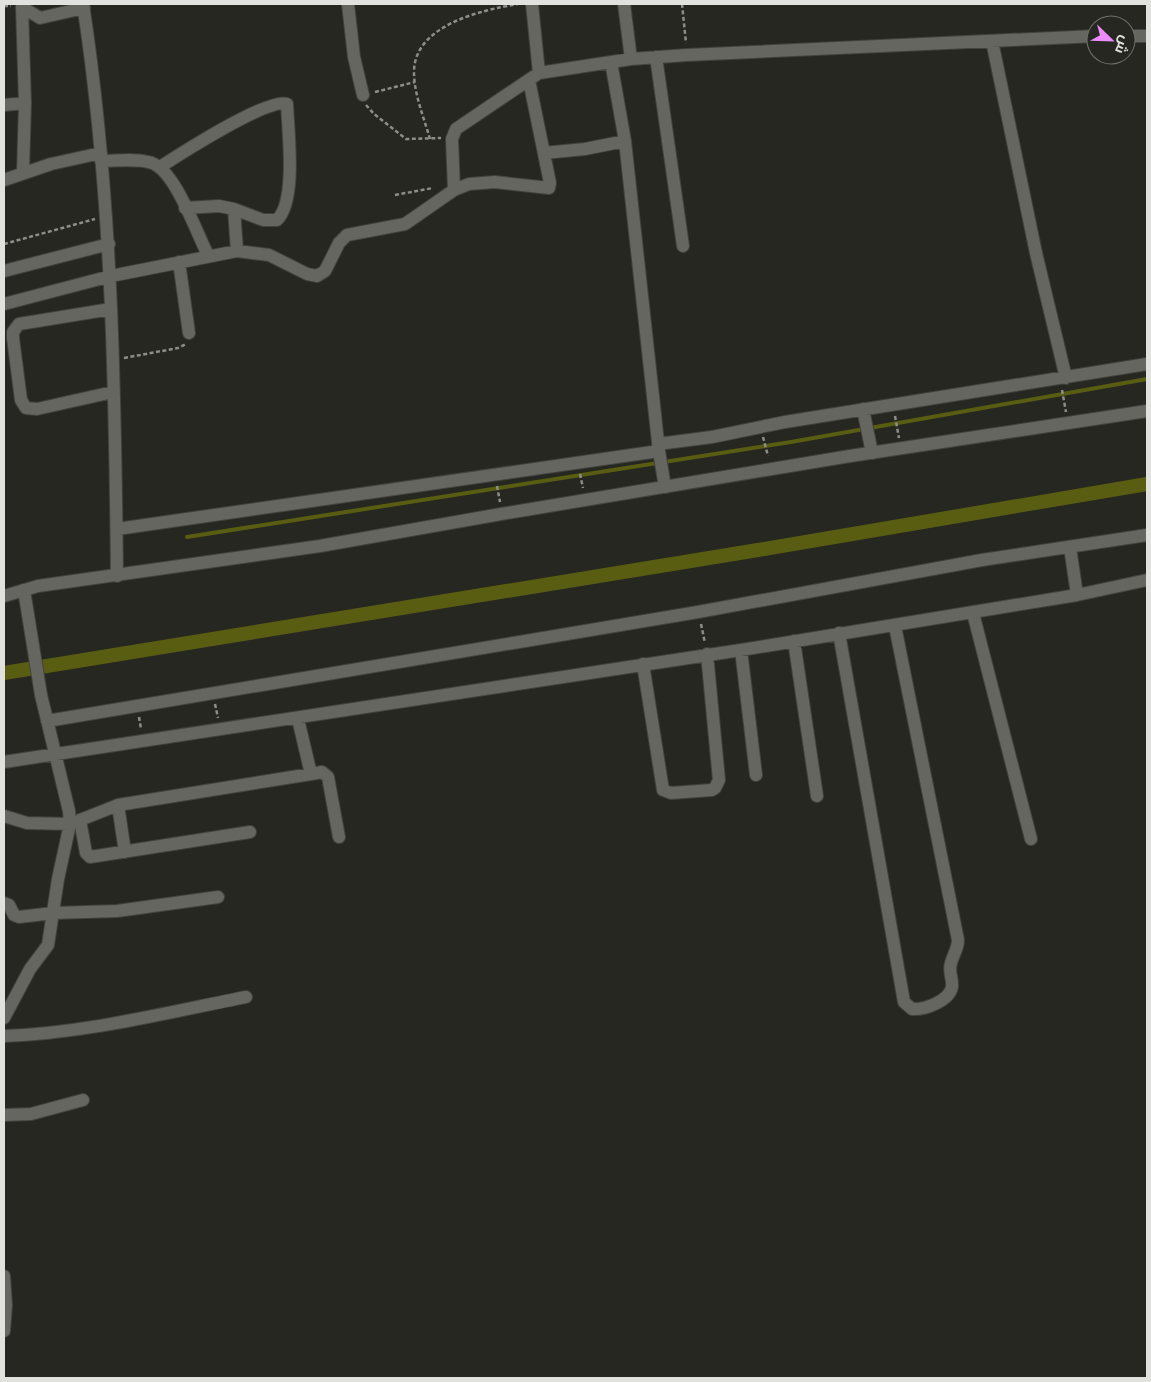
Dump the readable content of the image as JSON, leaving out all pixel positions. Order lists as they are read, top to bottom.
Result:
{
  "north": "bottom right"
}
